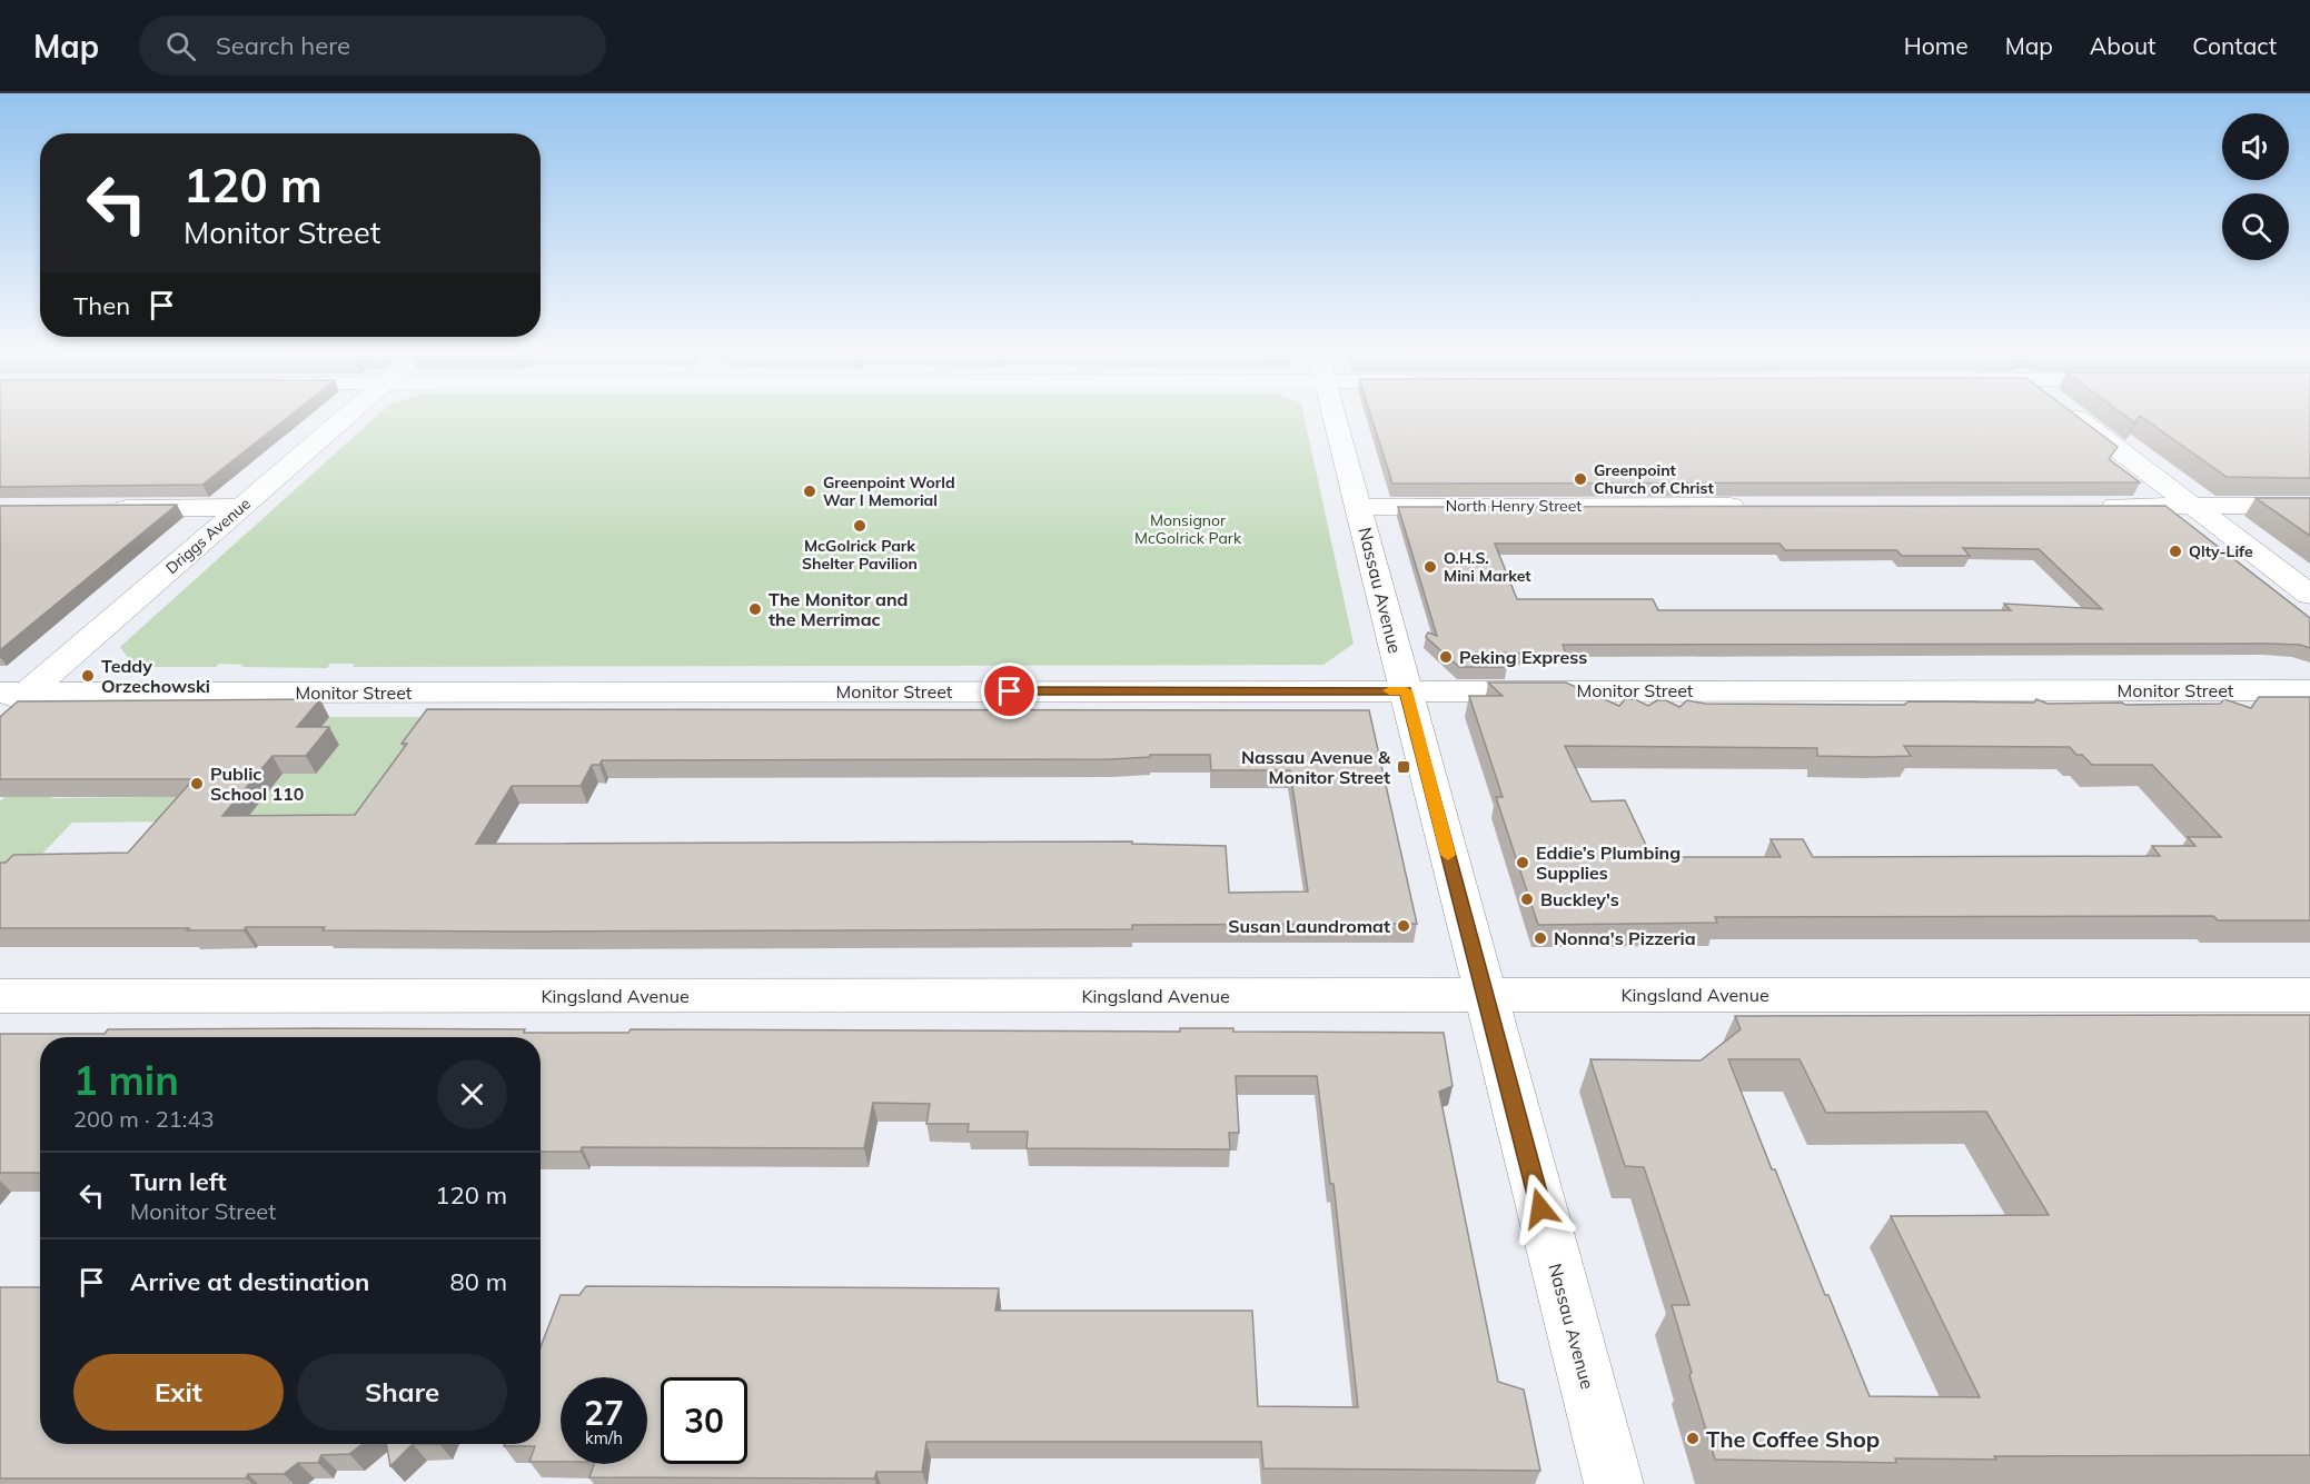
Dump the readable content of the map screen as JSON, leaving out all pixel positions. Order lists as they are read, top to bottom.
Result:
{
  "streets": {
    "street": [
      "North Henry Street",
      "Driggs Avenue",
      "Nassau Avenue",
      "Monitor Street",
      "Kingsland Avenue"
    ]
  },
  "crossings": [
    ["North Henry Street", "Nassau Avenue"],
    ["Driggs Avenue", "Monitor Street"],
    ["Nassau Avenue", "Monitor Street"],
    ["Nassau Avenue", "Kingsland Avenue"]
  ],
  "parks": ["Monsignor McGolrick Park"],
  "places": {
    "other": [
      "Greenpoint Church of Christ",
      "Greenpoint World War I Memorial",
      "McGolrick Park Shelter Pavilion",
      "Qlty-Life",
      "O.H.S. Mini Market",
      "The Monitor and the Merrimac",
      "Peking Express",
      "Teddy Orzechowski",
      "Public School 110",
      "Eddie’s Plumbing Supplies",
      "Buckley's",
      "Susan Laundromat",
      "Nonna's Pizzeria",
      "The Coffee Shop"
    ],
    "transit": ["Nassau Avenue & Monitor Street"]
  },
  "page": {
    "header": "Map",
    "search": "Search here",
    "nav": [
      "Home",
      "Map",
      "About",
      "Contact"
    ],
    "turn": ["120 m", "Monitor Street"],
    "then": "Then",
    "heading": ["1 min", "200 m · 21:43"],
    "list": [
      {
        "name": "Turn left",
        "note": "Monitor Street",
        "value": "120 m"
      },
      {
        "name": "Arrive at destination",
        "value": "80 m"
      }
    ],
    "buttons": ["Exit", "Share"],
    "speed": "27 km/h",
    "limit": "30"
  }
}
